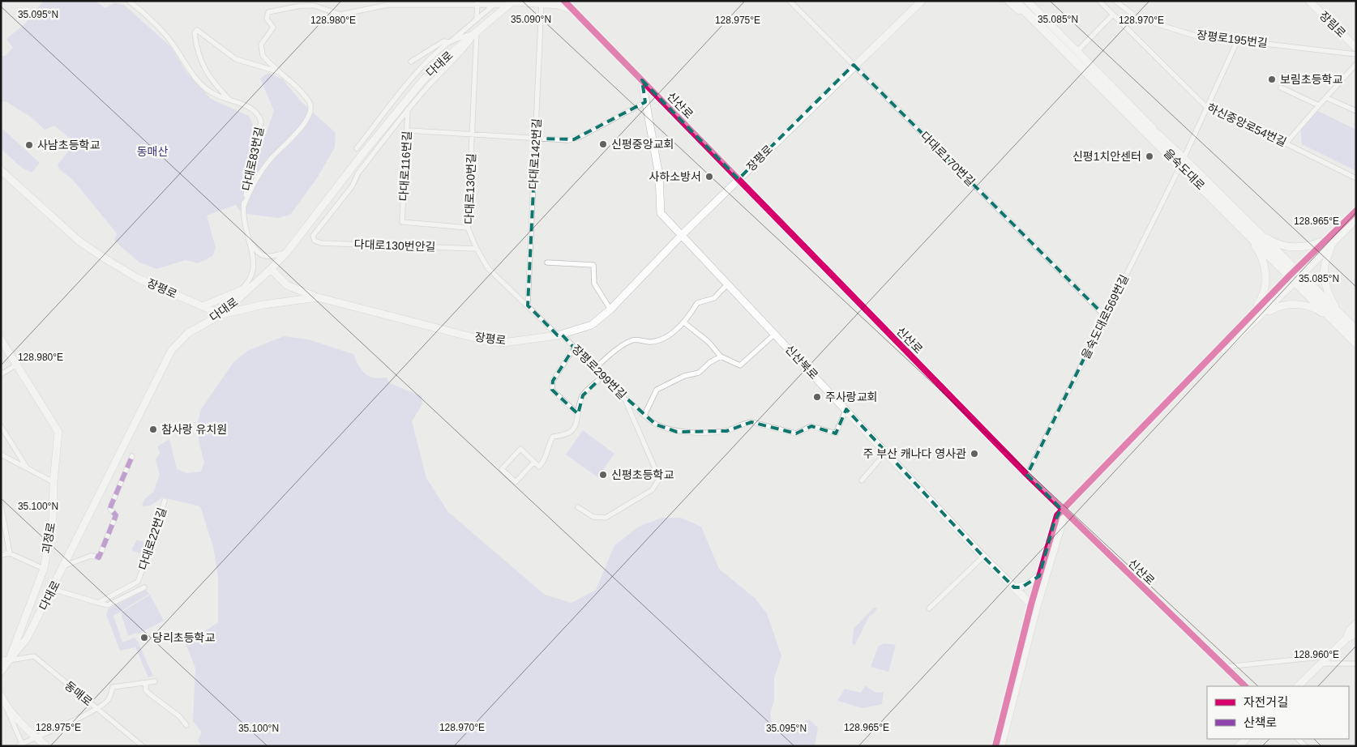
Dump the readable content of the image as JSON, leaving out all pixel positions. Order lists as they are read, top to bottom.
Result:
{
  "streets": {
    "highway": ["을숙도대로"],
    "street": [
      "장림로",
      "장평로195번길",
      "다대로",
      "신산로",
      "하신중앙로54번길",
      "다대로142번길",
      "장평로",
      "다대로83번길",
      "다대로170번길",
      "다대로116번길",
      "다대로130번길",
      "다대로130번안길",
      "을숙도대로569번길",
      "신산북로",
      "장평로299번길",
      "괴정로",
      "다대로22번길",
      "동매로"
    ]
  },
  "crossings": [
    ["장평로195번길", "을숙도대로569번길"],
    ["다대로", "장평로"],
    ["다대로", "다대로130번길"],
    ["다대로", "괴정로"],
    ["다대로", "동매로"],
    ["신산로", "장평로"],
    ["신산로", "을숙도대로569번길"],
    ["신산로", "신산북로"],
    ["하신중앙로54번길", "을숙도대로569번길"],
    ["다대로142번길", "다대로130번길"],
    ["장평로", "다대로170번길"],
    ["장평로", "다대로130번길"],
    ["장평로", "신산북로"],
    ["장평로", "장평로299번길"],
    ["다대로170번길", "을숙도대로569번길"],
    ["다대로116번길", "다대로130번길"],
    ["다대로116번길", "다대로130번안길"],
    ["을숙도대로", "을숙도대로569번길"],
    ["다대로130번길", "다대로130번안길"],
    ["다대로130번길", "장평로299번길"],
    ["신산북로", "장평로299번길"],
    ["괴정로", "동매로"]
  ],
  "parks": ["동매산"],
  "places": [
    "보림초등학교",
    "신평중앙교회",
    "사남초등학교",
    "신평1치안센터",
    "사하소방서",
    "주사랑교회",
    "참사랑 유치원",
    "주 부산 캐나다 영사관",
    "신평초등학교",
    "당리초등학교"
  ],
  "legend": ["자전거길", "산책로"],
  "coordinates": [
    "35.095°N",
    "35.090°N",
    "35.085°N",
    "128.980°E",
    "128.975°E",
    "128.970°E",
    "128.965°E",
    "35.100°N",
    "128.960°E"
  ]
}
